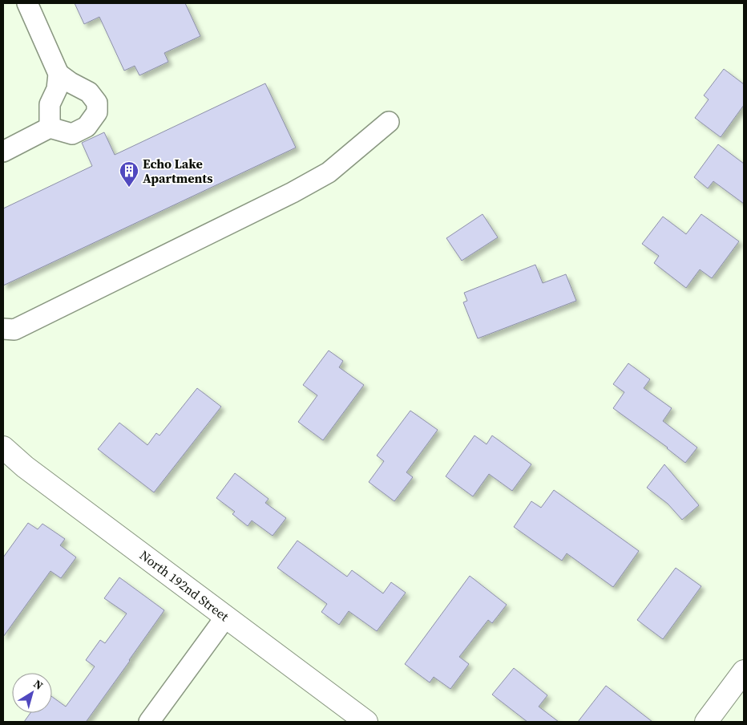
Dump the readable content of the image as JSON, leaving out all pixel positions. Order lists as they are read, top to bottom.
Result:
{
  "streets": {
    "street": ["North 192nd Street"]
  },
  "places": {
    "building": ["Echo Lake Apartments"]
  },
  "north": "top right"
}
